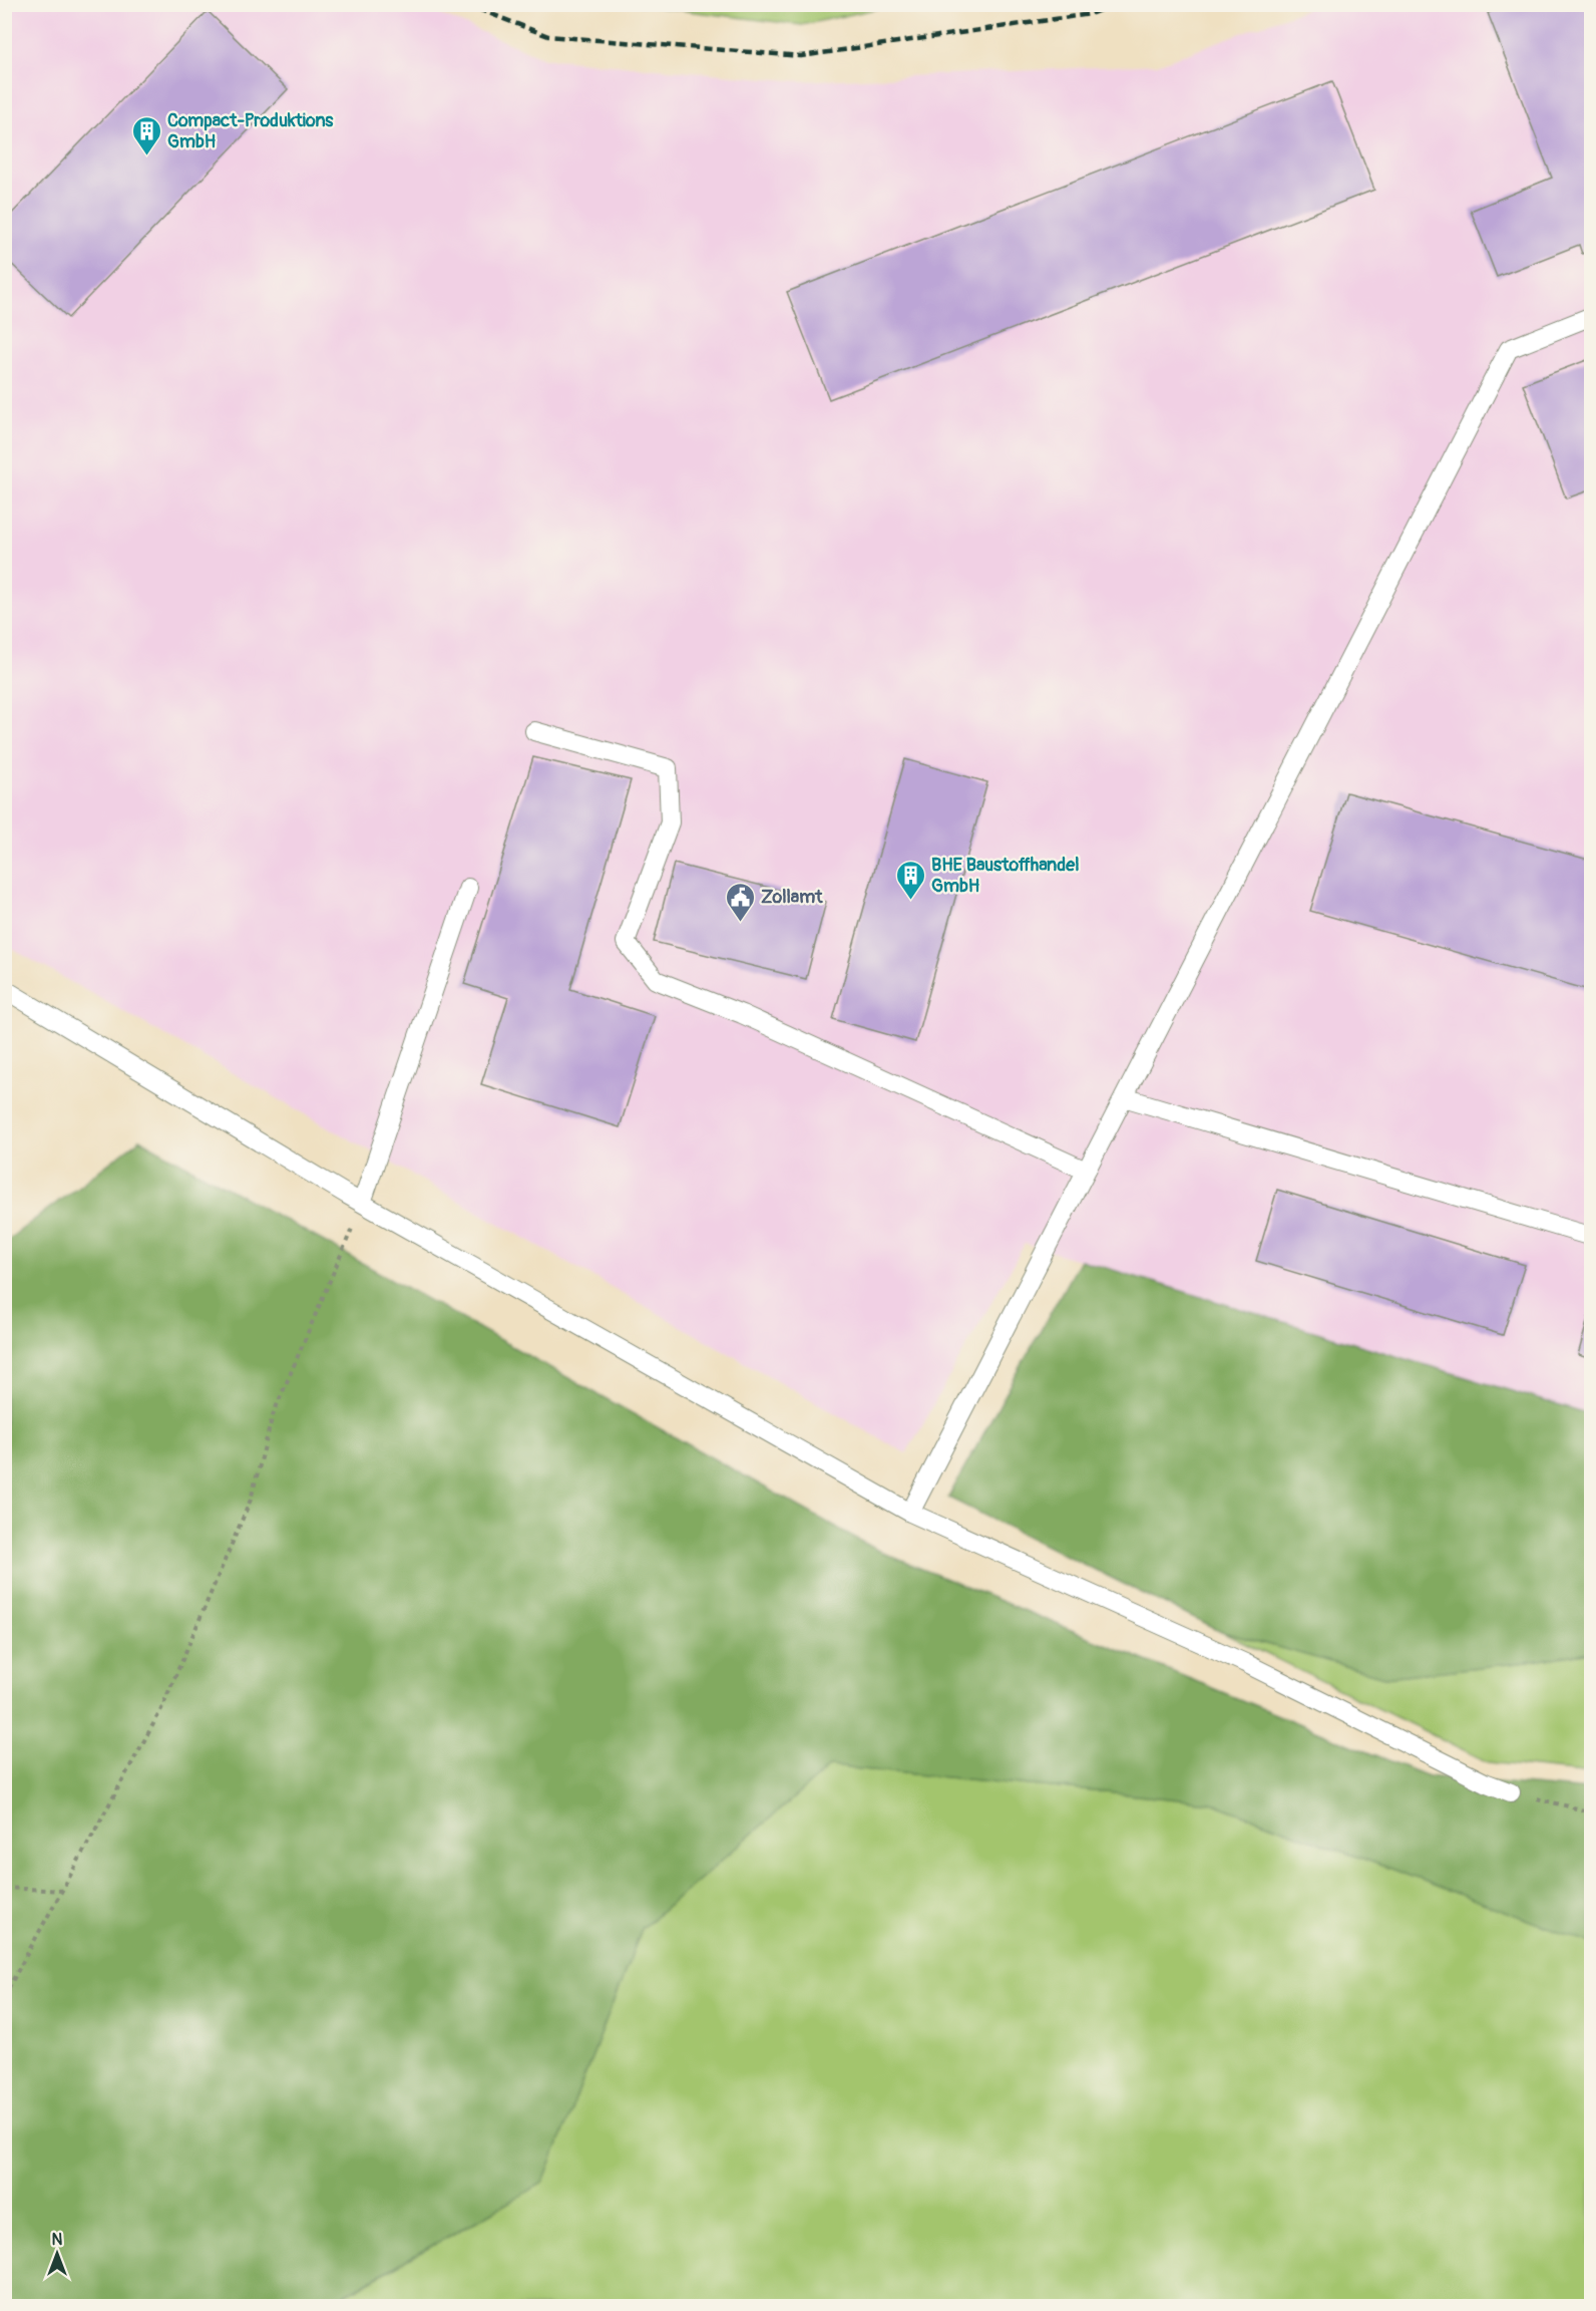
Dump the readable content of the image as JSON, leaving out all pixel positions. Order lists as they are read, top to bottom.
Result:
{
  "places": {
    "building": ["Compact-Produktions GmbH", "BHE Baustoffhandel GmbH"],
    "public building": ["Zollamt"]
  },
  "north": "top"
}
